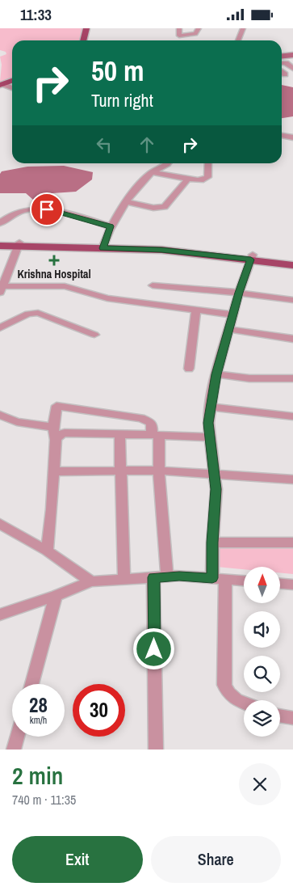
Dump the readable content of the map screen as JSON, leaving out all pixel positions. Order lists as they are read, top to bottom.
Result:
{
  "places": {
    "health": ["Krishna Hospital"]
  },
  "north": "top",
  "page": {
    "status": "11:33",
    "turn": ["50 m", "Turn right"],
    "speed": "28 km/h",
    "limit": "30",
    "heading": ["2 min", "740 m · 11:35"],
    "buttons": ["Exit", "Share"]
  }
}
